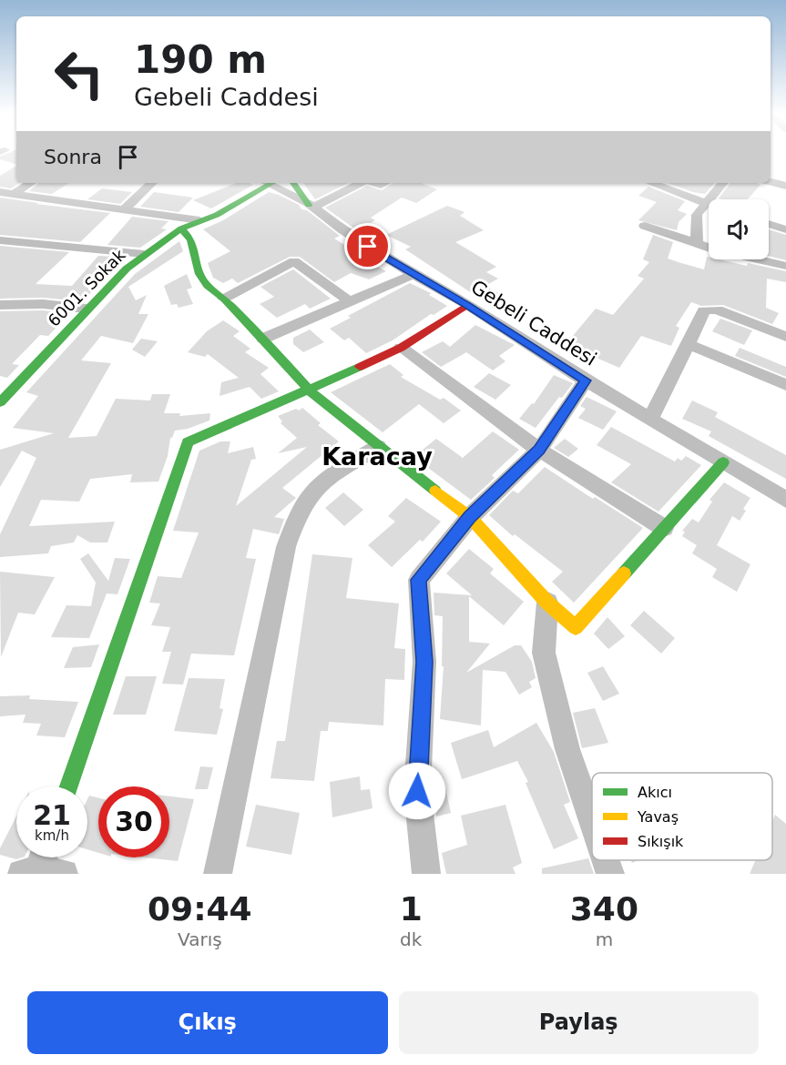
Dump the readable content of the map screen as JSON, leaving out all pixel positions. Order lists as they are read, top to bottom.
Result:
{
  "streets": {
    "street": ["6001. Sokak", "Gebeli Caddesi"]
  },
  "districts": ["Karacay"],
  "legend": ["Akıcı", "Yavaş", "Sıkışık"],
  "page": {
    "turn": ["190 m", "Gebeli Caddesi"],
    "then": "Sonra",
    "speed": "21 km/h",
    "limit": "30",
    "eta": [
      "09:44",
      "Varış",
      "1",
      "dk",
      "340",
      "m"
    ],
    "buttons": ["Çıkış", "Paylaş"]
  }
}
